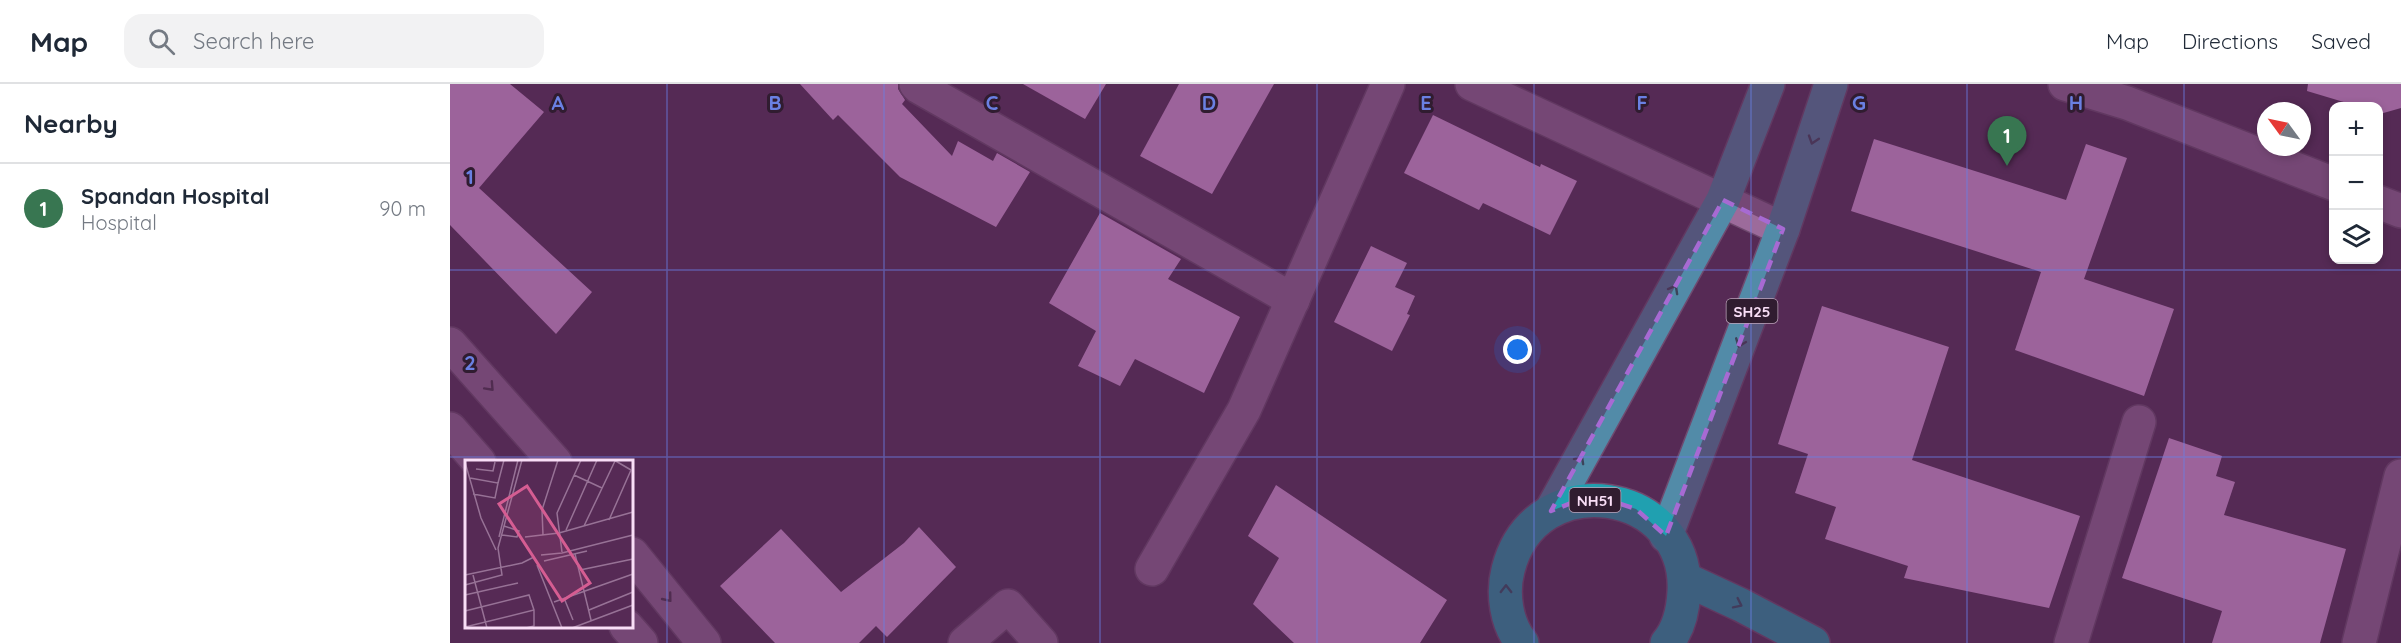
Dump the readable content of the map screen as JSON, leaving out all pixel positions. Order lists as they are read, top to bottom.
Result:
{
  "streets": {
    "highway": ["NH51"],
    "main road": ["SH25"]
  },
  "crossings": [
    ["SH25", "NH51"]
  ],
  "north": "top left",
  "page": {
    "header": "Map",
    "search": "Search here",
    "nav": ["Map", "Directions", "Saved"],
    "heading": "Nearby",
    "map_buttons": ["+", "−"],
    "pins": "1",
    "list": [
      {
        "mark": "1",
        "name": "Spandan Hospital",
        "note": "Hospital",
        "value": "90 m"
      }
    ]
  },
  "grid": {
    "columns": [
      "A",
      "B",
      "C",
      "D",
      "E",
      "F",
      "G",
      "H"
    ],
    "rows": ["1", "2"]
  }
}
